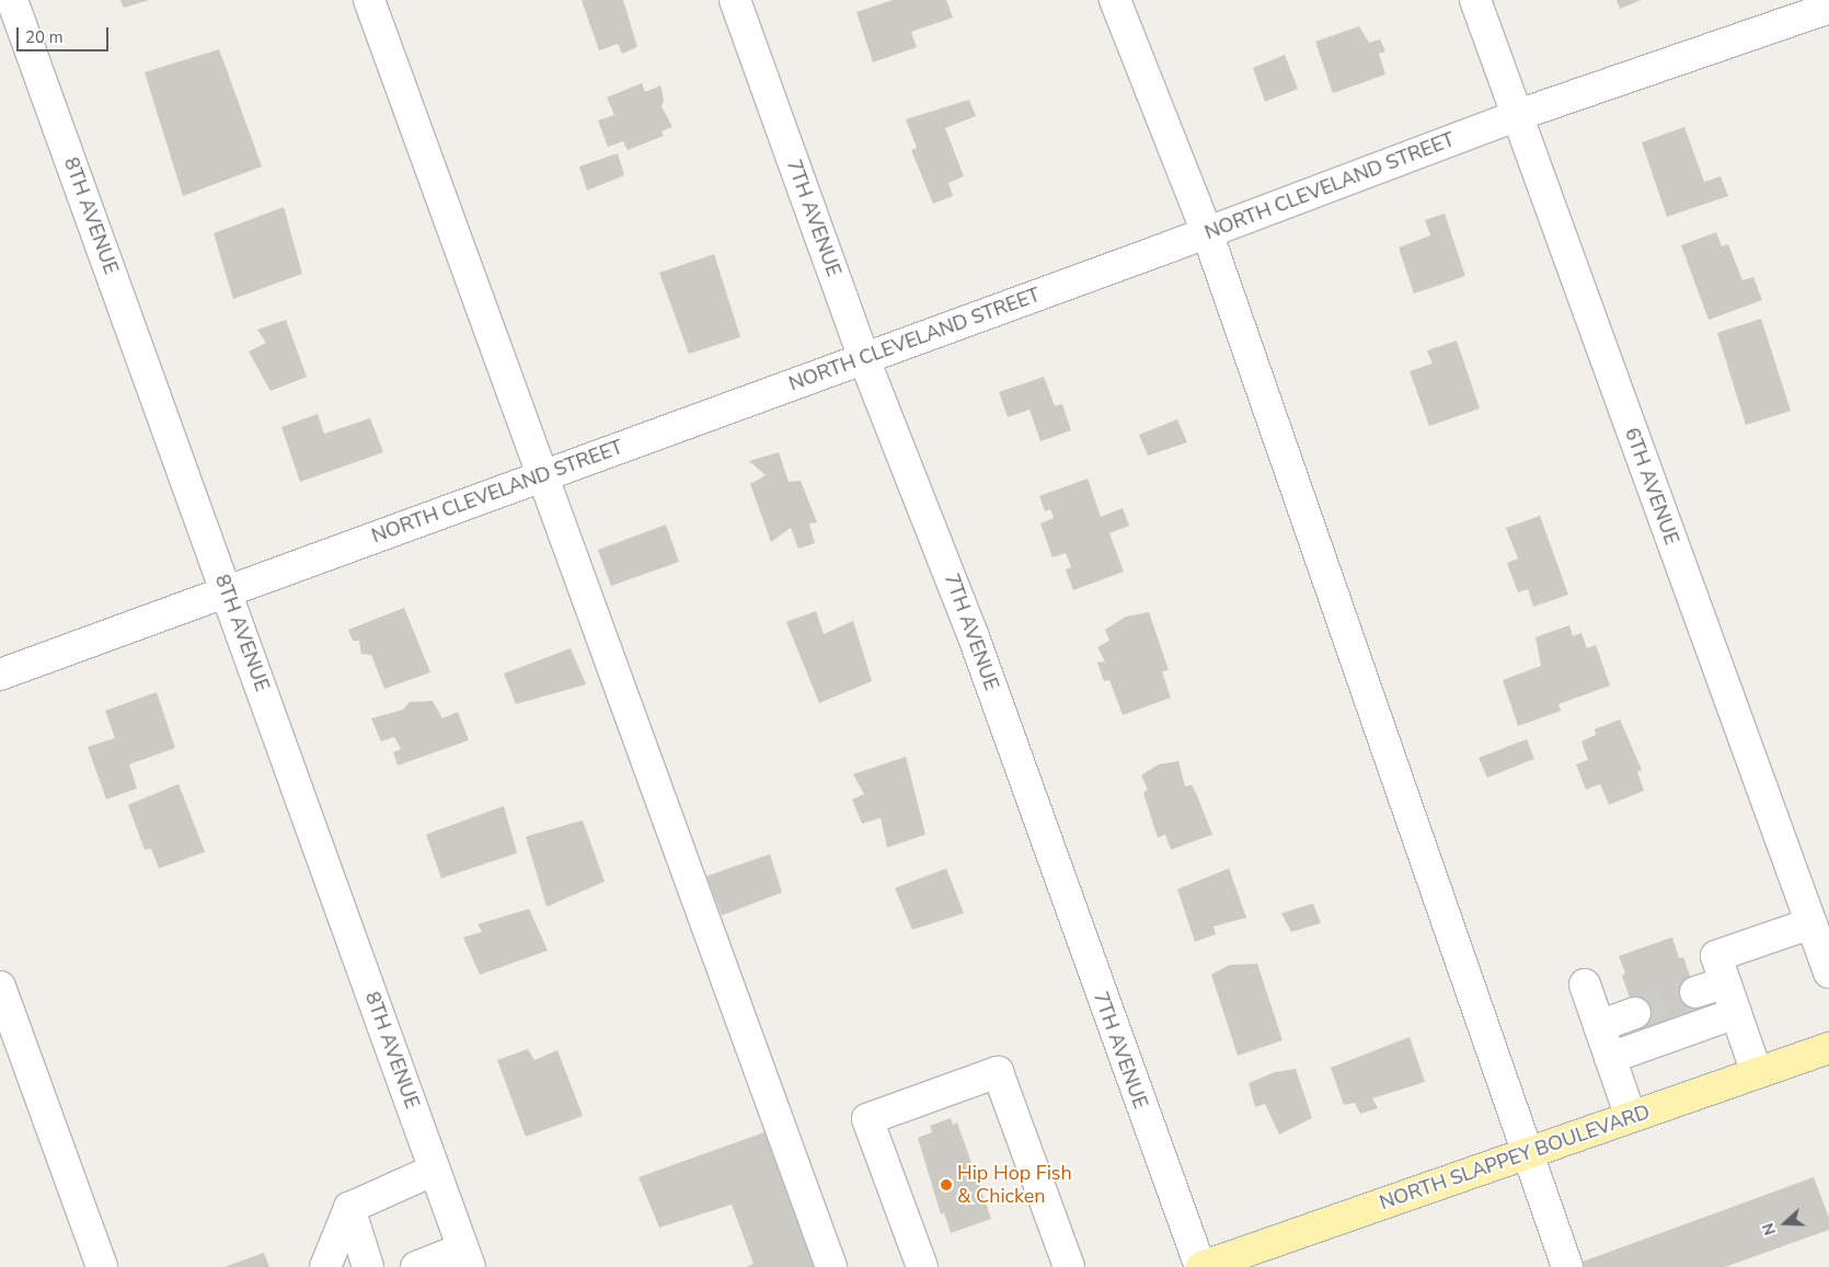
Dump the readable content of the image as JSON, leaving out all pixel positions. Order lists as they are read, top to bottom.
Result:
{
  "streets": {
    "main road": ["NORTH SLAPPEY BOULEVARD"],
    "street": [
      "NORTH CLEVELAND STREET",
      "8TH AVENUE",
      "7TH AVENUE",
      "6TH AVENUE"
    ]
  },
  "crossings": [
    ["NORTH CLEVELAND STREET", "8TH AVENUE"],
    ["NORTH CLEVELAND STREET", "7TH AVENUE"],
    ["NORTH CLEVELAND STREET", "6TH AVENUE"],
    ["7TH AVENUE", "NORTH SLAPPEY BOULEVARD"]
  ],
  "places": ["Hip Hop Fish & Chicken"],
  "scale_bar": "20 m",
  "north": "left"
}
